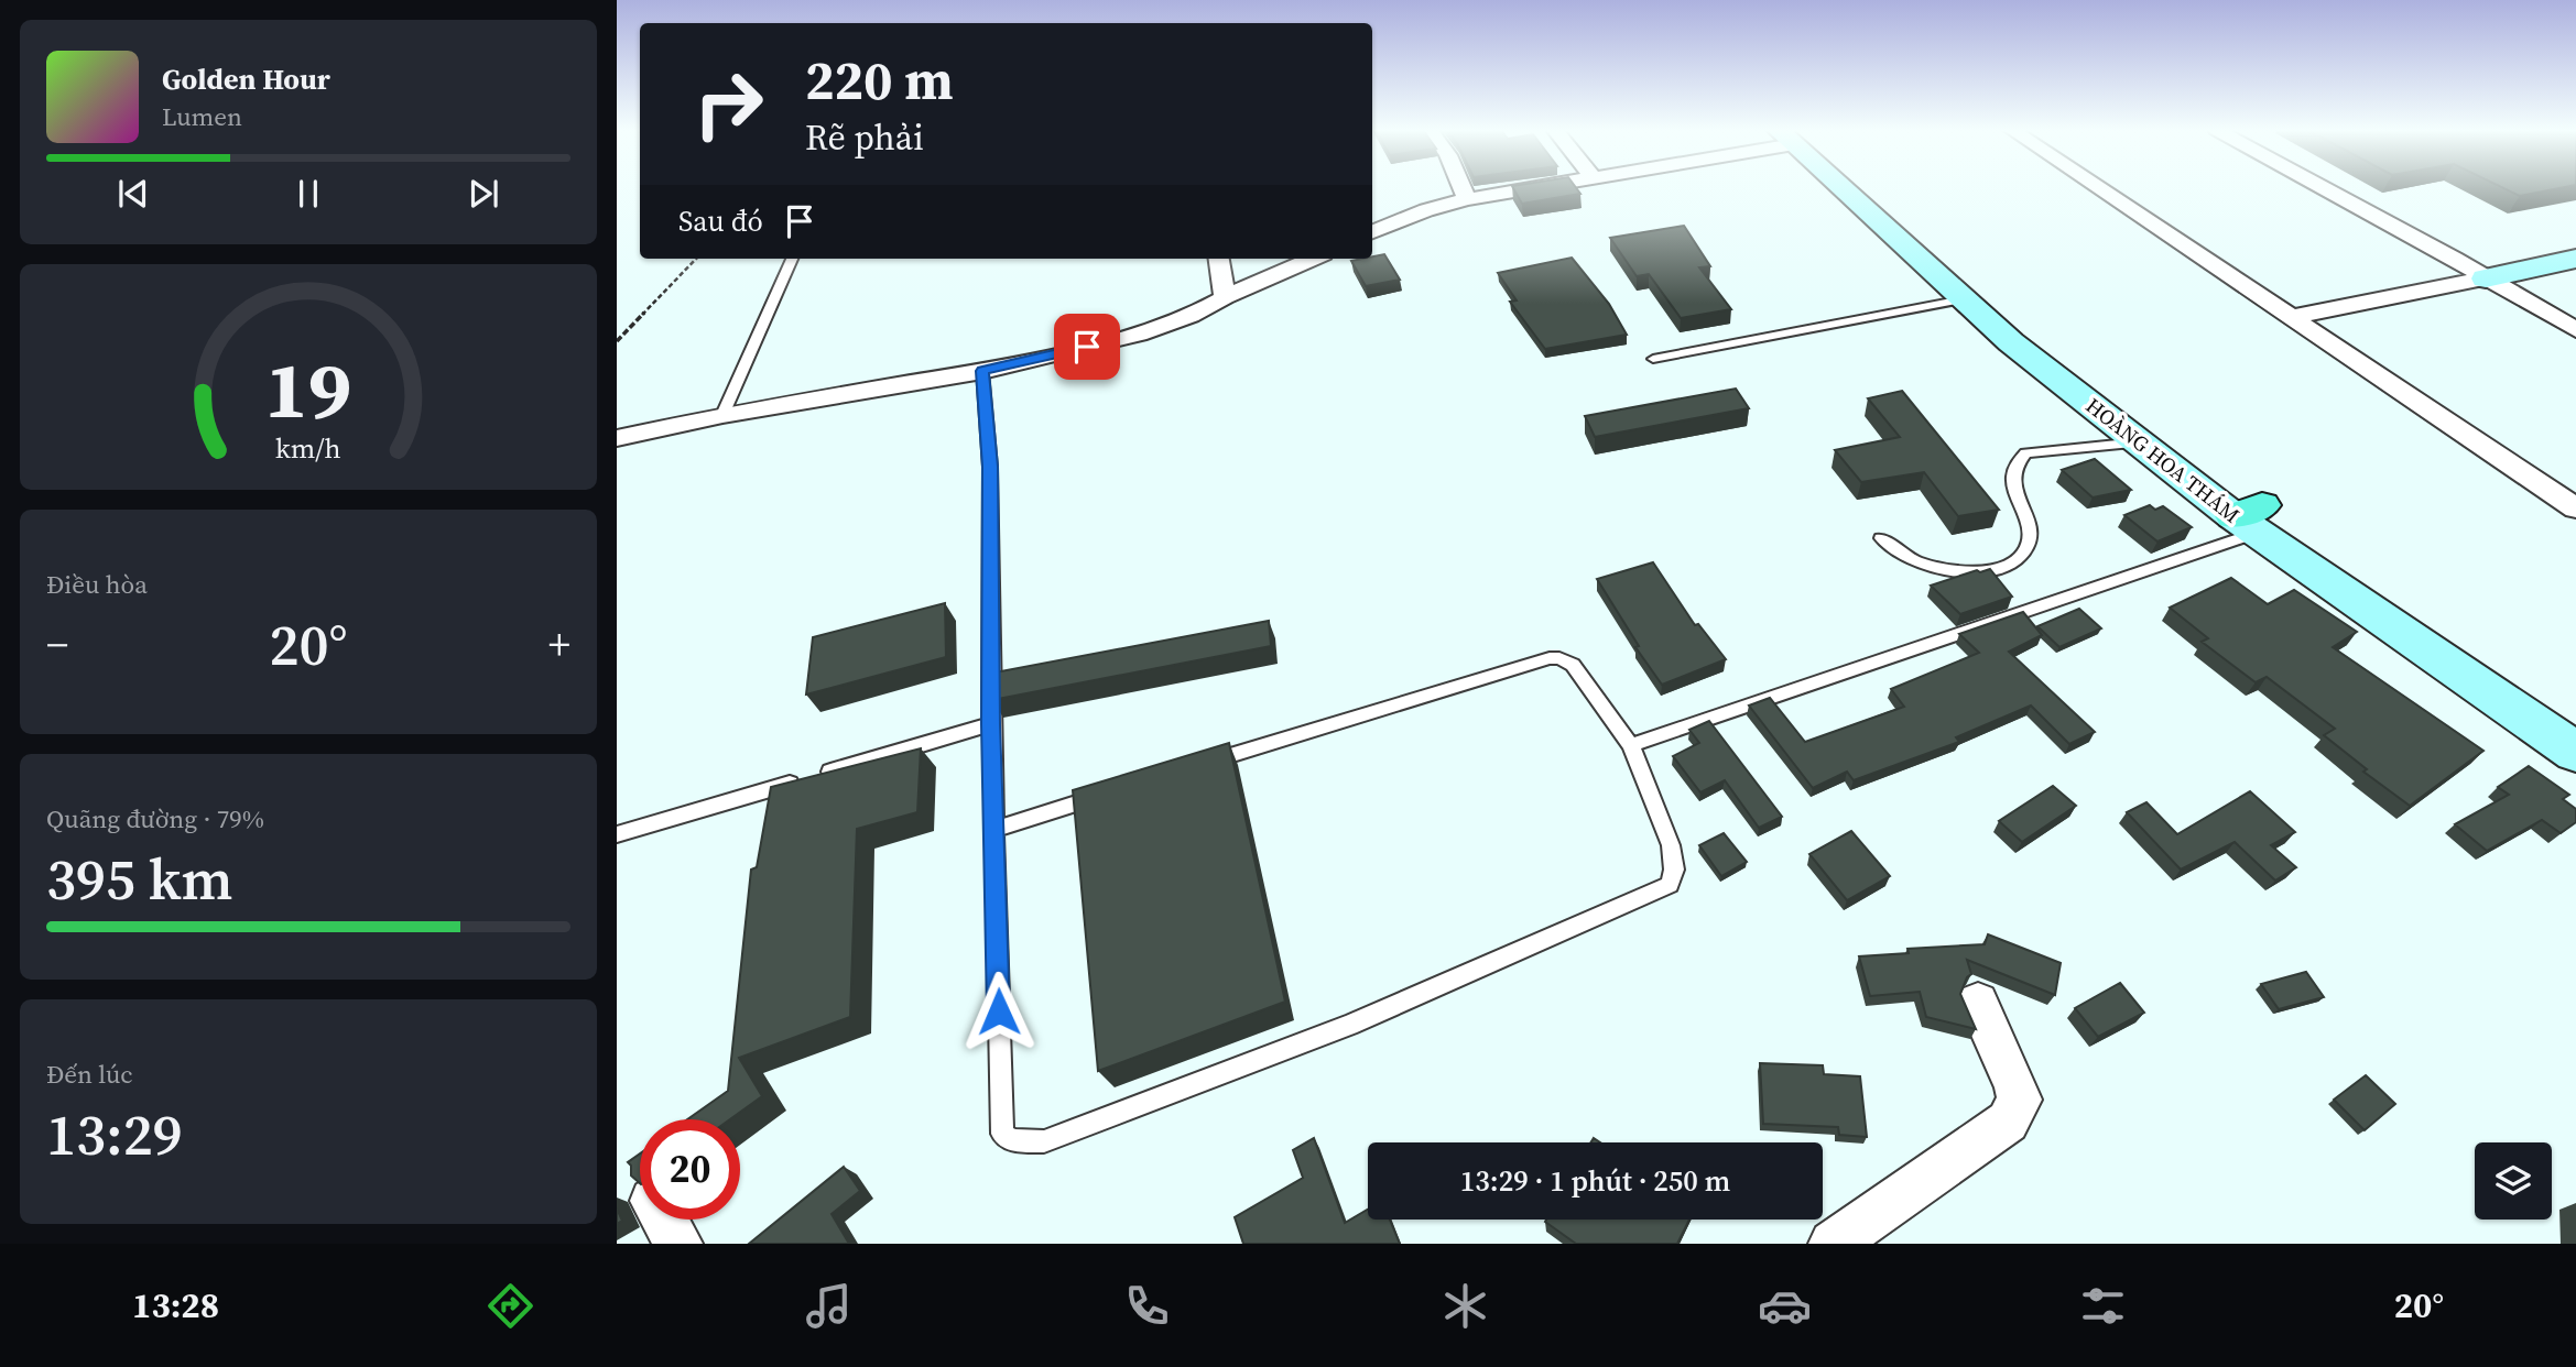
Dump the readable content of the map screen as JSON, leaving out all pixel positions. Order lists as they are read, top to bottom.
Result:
{
  "streets": {
    "main road": ["HOÀNG HOA THÁM"]
  },
  "page": {
    "turn": ["220 m", "Rẽ phải"],
    "song": ["Golden Hour", "Lumen"],
    "then": "Sau đó",
    "tile": [
      "Điều hòa",
      ["Quãng đường · 79%", "395 km"],
      ["Đến lúc", "13:29"]
    ],
    "heat": ["−", "20°", "+"],
    "limit": "20",
    "trip": "13:29 · 1 phút · 250 m",
    "tabs": ["13:28", "20°"],
    "gauge": ["19", "km/h"]
  }
}
